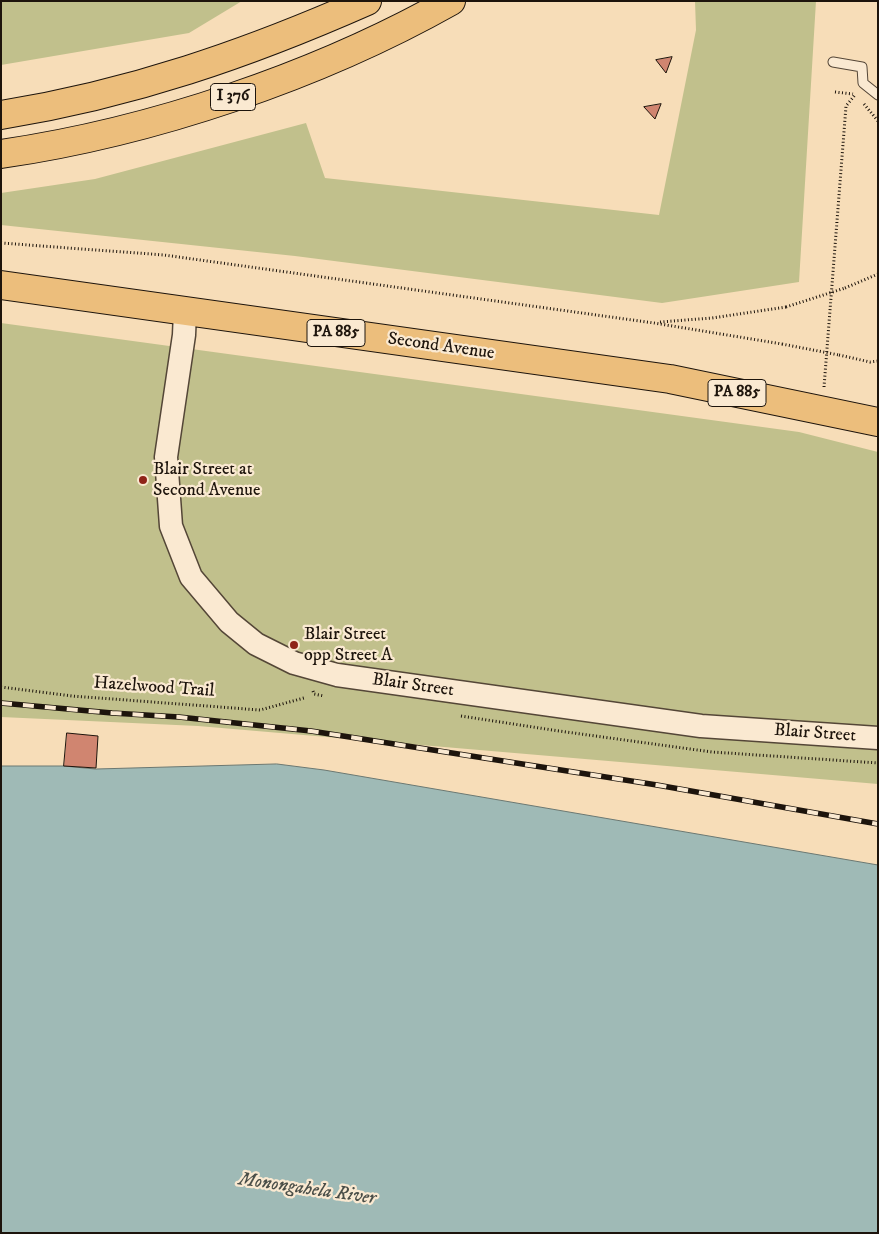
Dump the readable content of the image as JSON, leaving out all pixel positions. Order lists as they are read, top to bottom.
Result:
{
  "streets": {
    "main road": ["I 376", "PA 885", "Second Avenue"],
    "street": ["Blair Street"],
    "path": ["Hazelwood Trail"]
  },
  "crossings": [
    ["Second Avenue", "Blair Street"]
  ],
  "water": ["Monongahela River"],
  "places": ["Blair Street at Second Avenue", "Blair Street opp Street A"]
}
